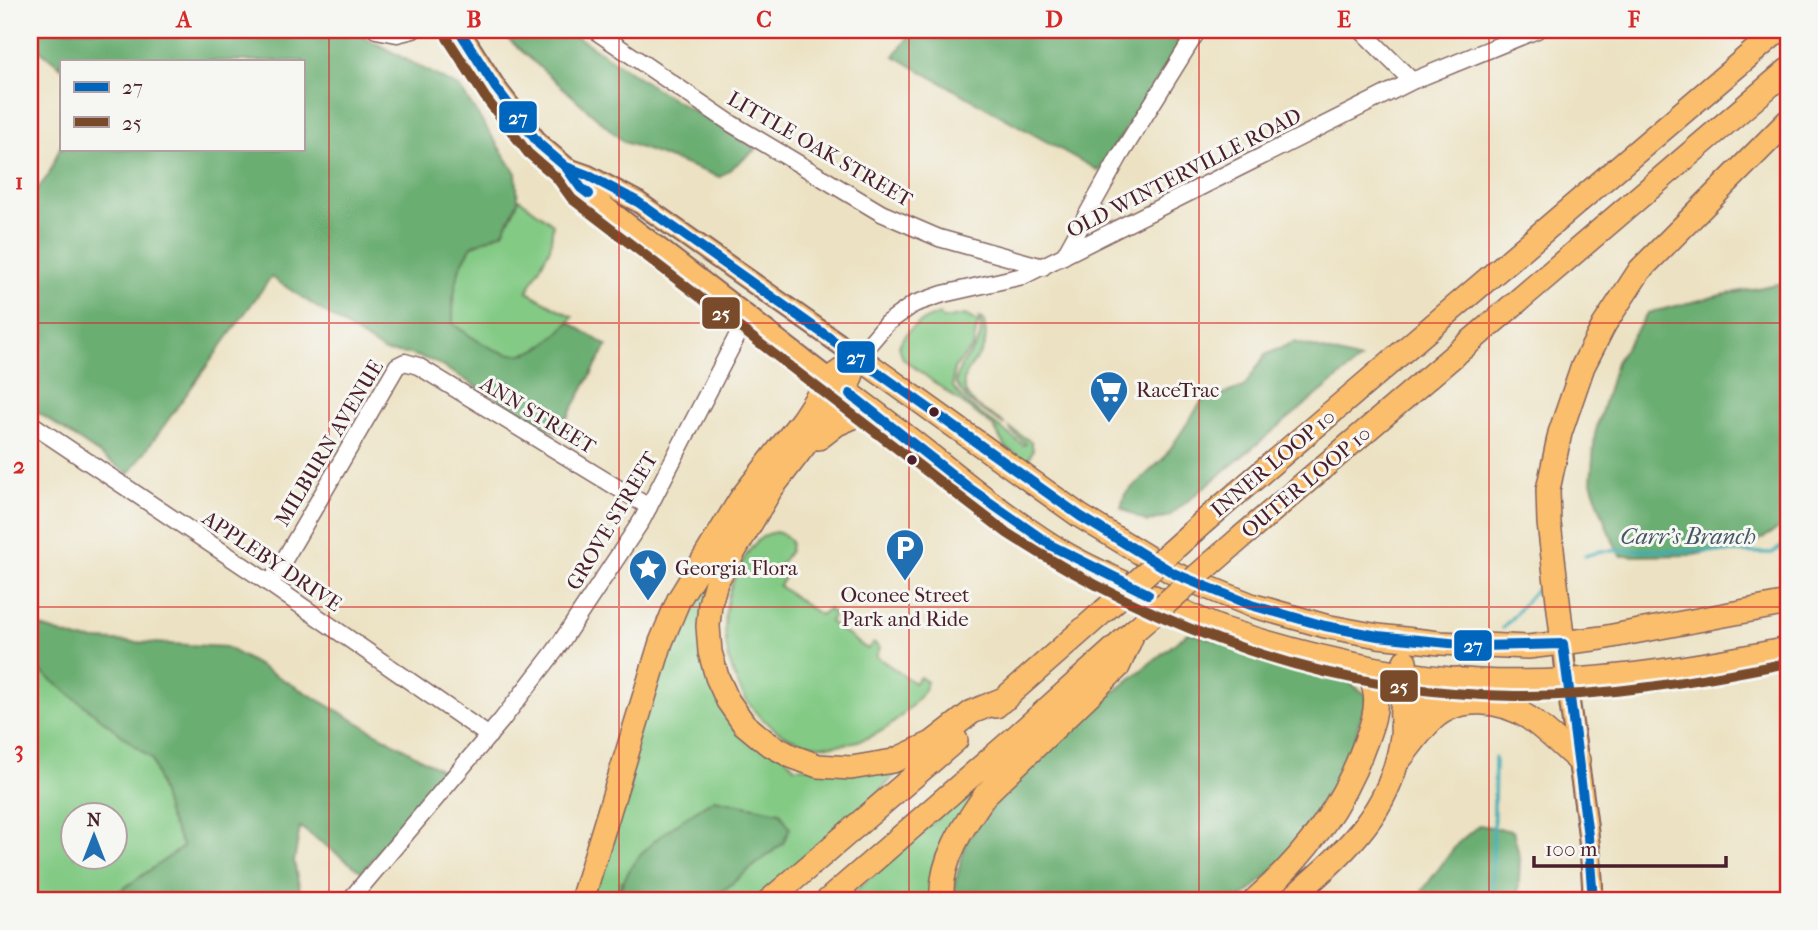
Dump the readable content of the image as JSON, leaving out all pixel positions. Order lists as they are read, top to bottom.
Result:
{
  "streets": {
    "highway": ["INNER LOOP 10", "OUTER LOOP 10"],
    "street": [
      "LITTLE OAK STREET",
      "OLD WINTERVILLE ROAD",
      "ANN STREET",
      "MILBURN AVENUE",
      "GROVE STREET",
      "APPLEBY DRIVE"
    ]
  },
  "crossings": [
    ["LITTLE OAK STREET", "OLD WINTERVILLE ROAD"],
    ["ANN STREET", "MILBURN AVENUE"],
    ["ANN STREET", "GROVE STREET"],
    ["MILBURN AVENUE", "APPLEBY DRIVE"],
    ["GROVE STREET", "APPLEBY DRIVE"]
  ],
  "water": ["Carr's Branch"],
  "places": {
    "supermarket": ["RaceTrac"],
    "parking": ["Oconee Street Park and Ride"],
    "place": ["Georgia Flora"]
  },
  "lines": ["transit line 27", "transit line 25"],
  "legend": ["27", "25"],
  "scale_bar": "100 m",
  "north": "top",
  "grid": {
    "columns": [
      "A",
      "B",
      "C",
      "D",
      "E",
      "F"
    ],
    "rows": ["1", "2", "3"]
  }
}
